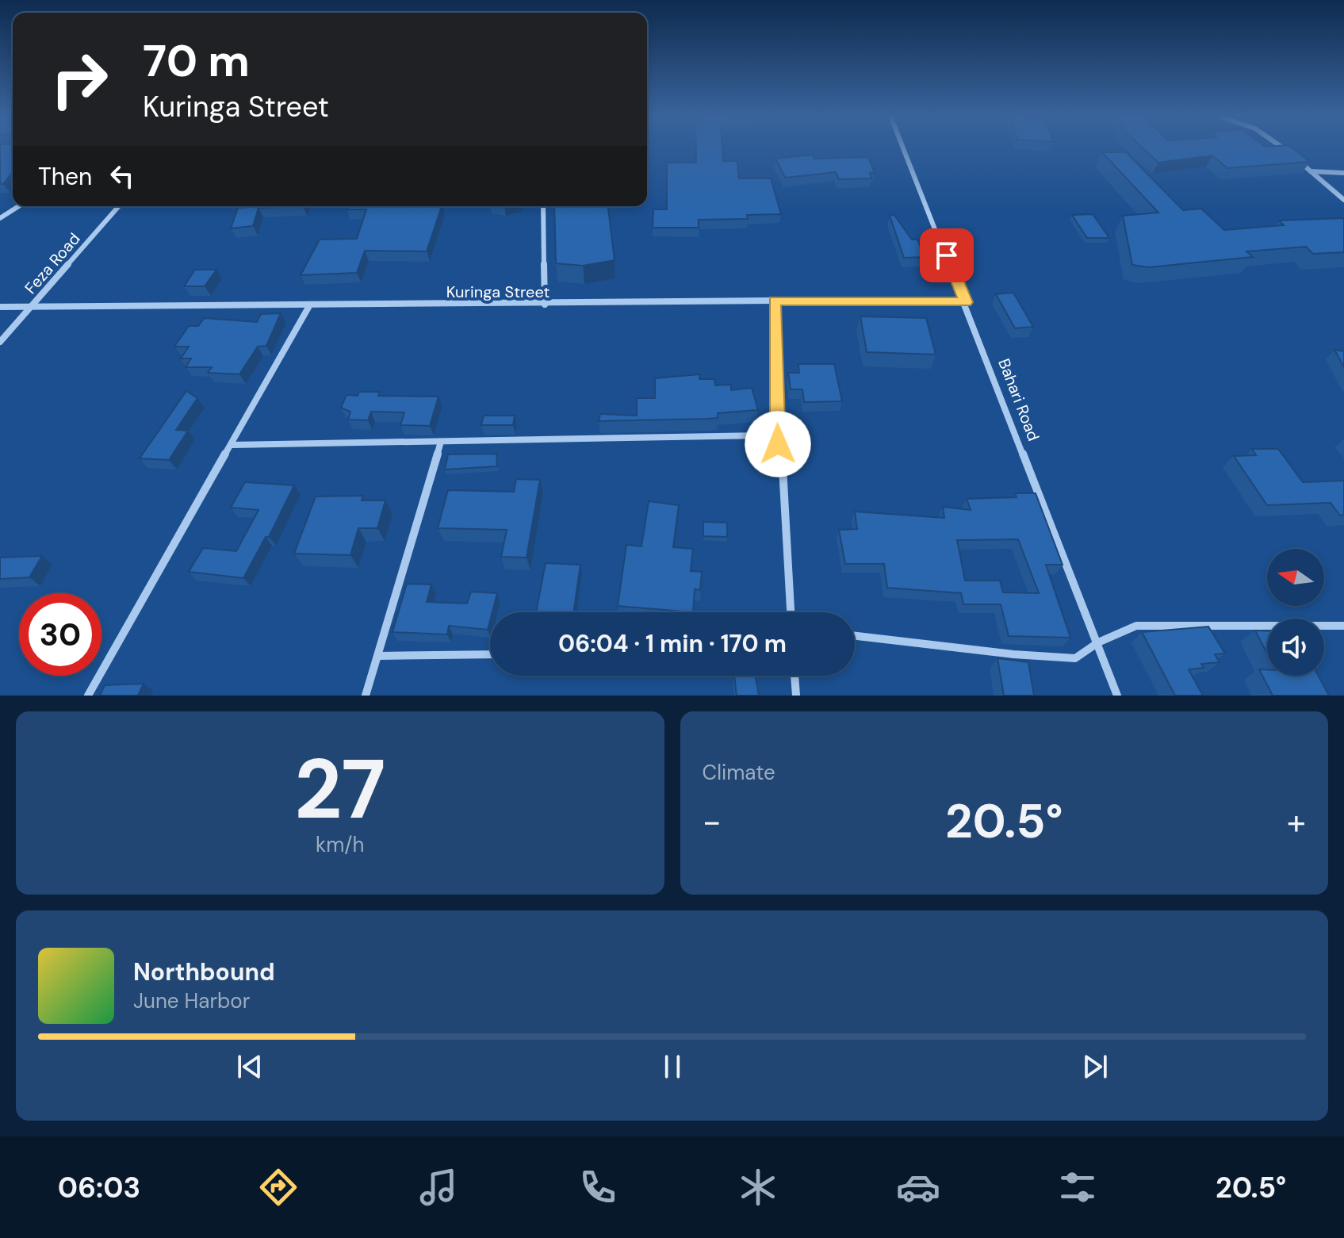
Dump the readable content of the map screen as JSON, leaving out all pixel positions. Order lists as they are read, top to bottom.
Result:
{
  "streets": {
    "street": ["Feza Road", "Kuringa Street", "Bahari Road"]
  },
  "crossings": [
    ["Feza Road", "Kuringa Street"],
    ["Kuringa Street", "Bahari Road"]
  ],
  "north": "left",
  "page": {
    "turn": ["70 m", "Kuringa Street"],
    "then": "Then",
    "limit": "30",
    "trip": "06:04 · 1 min · 170 m",
    "tile": [
      ["27", "km/h"],
      "Climate"
    ],
    "heat": ["−", "20.5°", "+"],
    "song": ["Northbound", "June Harbor"],
    "tabs": ["06:03", "20.5°"]
  }
}
